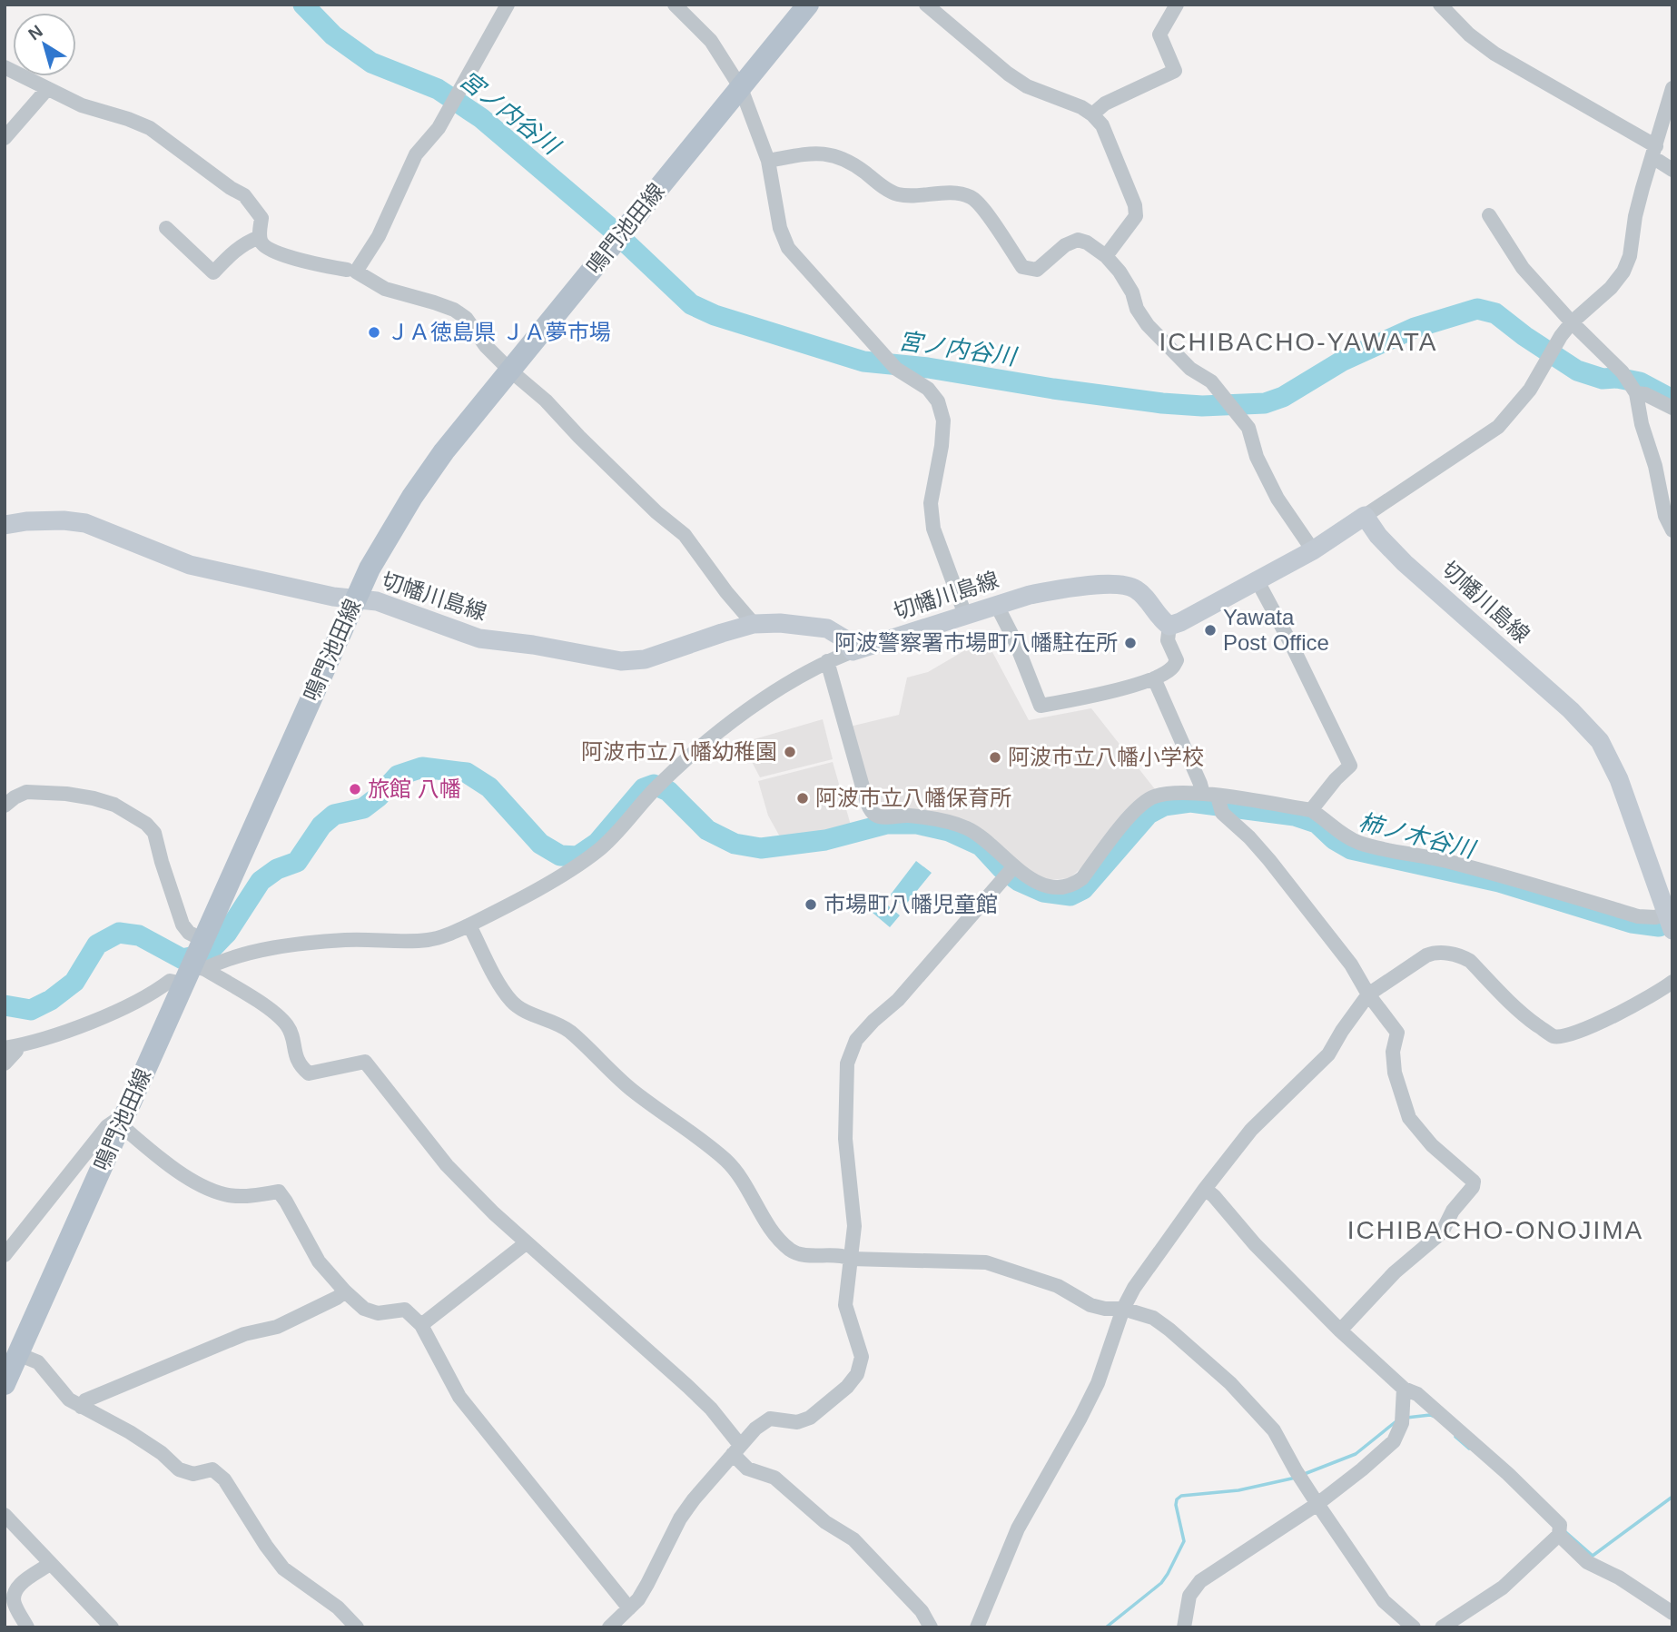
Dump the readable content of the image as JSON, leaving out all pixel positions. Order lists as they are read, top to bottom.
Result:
{
  "streets": {
    "main road": ["鳴門池田線", "切幡川島線"]
  },
  "crossings": [
    ["鳴門池田線", "切幡川島線"]
  ],
  "districts": ["ICHIBACHO-YAWATA", "ICHIBACHO-ONOJIMA"],
  "water": ["宮ノ内谷川", "柿ノ木谷川"],
  "places": [
    "ＪＡ徳島県 ＪＡ夢市場",
    "Yawata Post Office",
    "阿波警察署市場町八幡駐在所",
    "阿波市立八幡幼稚園",
    "阿波市立八幡小学校",
    "旅館 八幡",
    "阿波市立八幡保育所",
    "市場町八幡児童館"
  ],
  "north": "top left"
}
